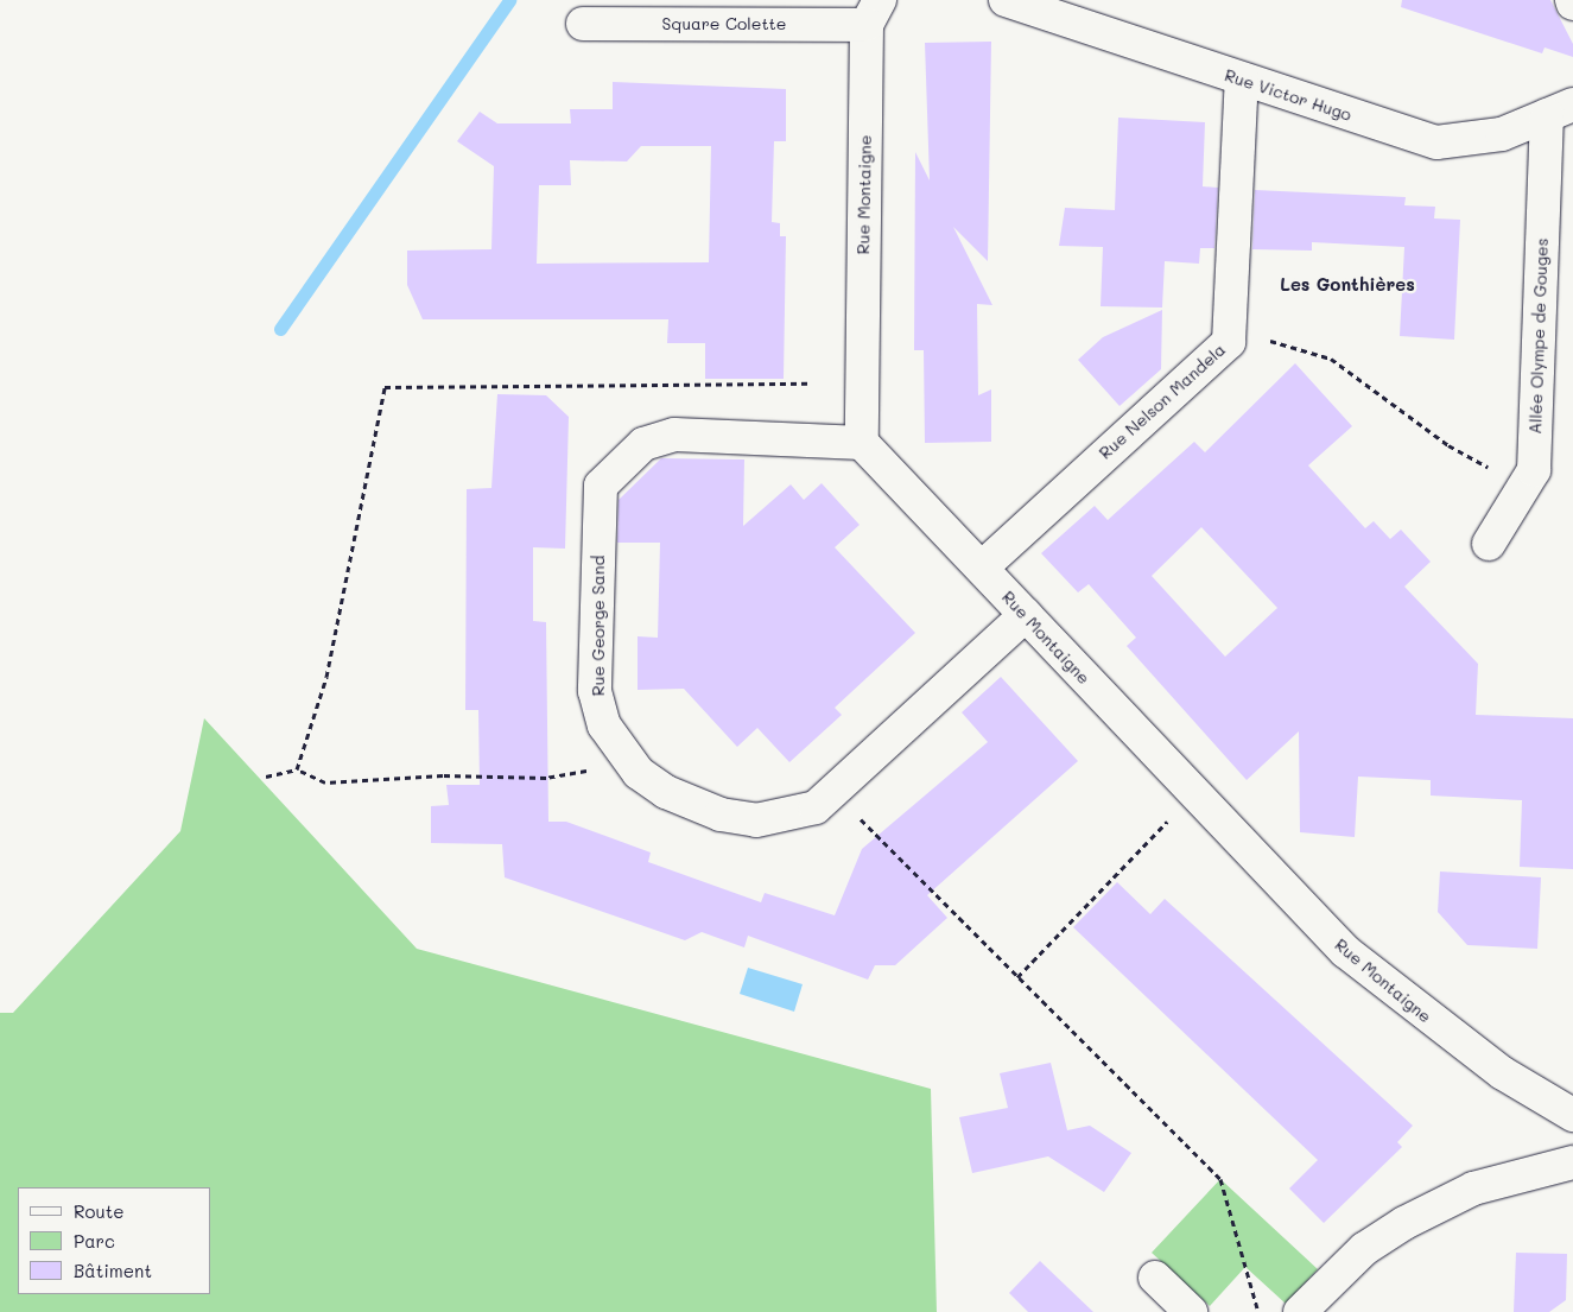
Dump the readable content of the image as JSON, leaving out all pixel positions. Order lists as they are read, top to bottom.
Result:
{
  "streets": {
    "street": [
      "Square Colette",
      "Rue Victor Hugo",
      "Rue Montaigne",
      "Allée Olympe de Gouges",
      "Rue Nelson Mandela",
      "Rue George Sand"
    ]
  },
  "crossings": [
    ["Square Colette", "Rue Montaigne"],
    ["Rue Victor Hugo", "Allée Olympe de Gouges"],
    ["Rue Victor Hugo", "Rue Nelson Mandela"],
    ["Rue Montaigne", "Rue Nelson Mandela"],
    ["Rue Montaigne", "Rue George Sand"]
  ],
  "districts": ["Les Gonthières"],
  "legend": ["Route", "Parc", "Bâtiment"]
}
